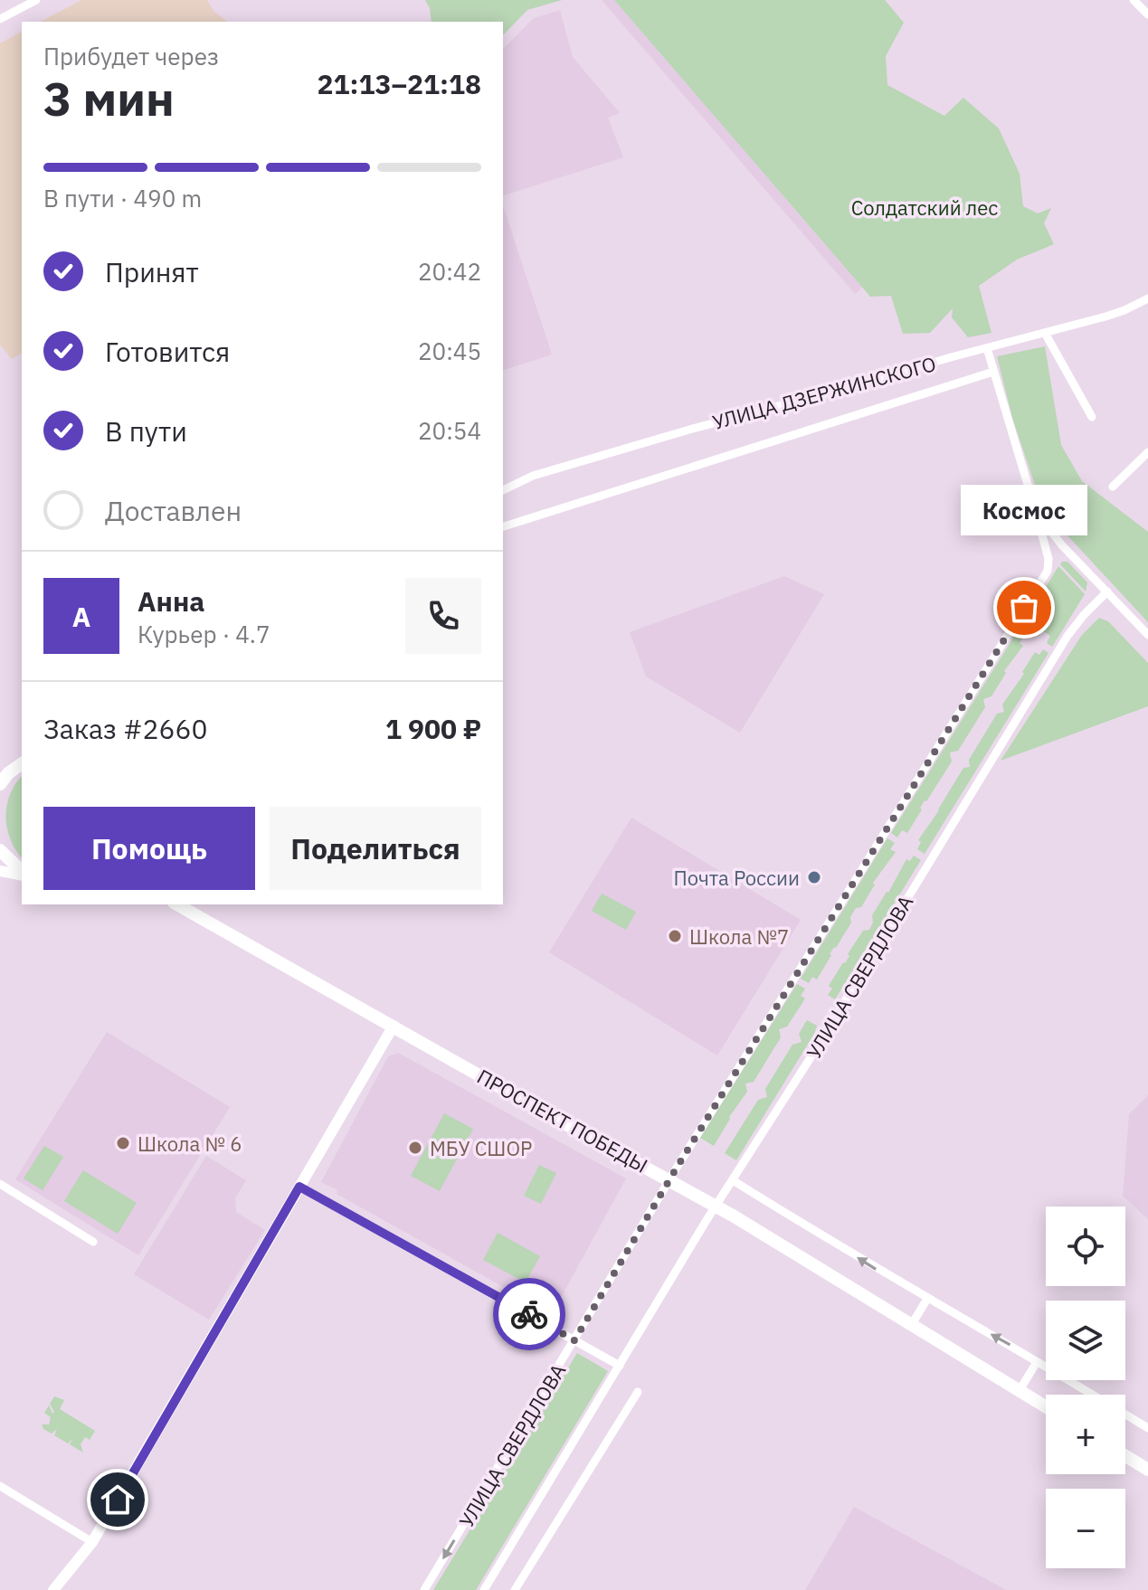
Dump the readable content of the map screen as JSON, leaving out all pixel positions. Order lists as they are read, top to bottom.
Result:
{
  "streets": {
    "main road": ["ПРОСПЕКТ ПОБЕДЫ"],
    "street": ["УЛИЦА ДЗЕРЖИНСКОГО", "УЛИЦА СВЕРДЛОВА"]
  },
  "crossings": [
    ["УЛИЦА СВЕРДЛОВА", "ПРОСПЕКТ ПОБЕДЫ"]
  ],
  "parks": ["Солдатский лес"],
  "places": [
    "Космос",
    "Почта России",
    "Школа №7",
    "Школа № 6",
    "МБУ СШОР"
  ],
  "page": {
    "heading": ["3 мин", "Прибудет через", "21:13–21:18"],
    "panel": [
      "Анна",
      "Курьер · 4.7",
      "Заказ #2660",
      "1 900 ₽"
    ],
    "bar": "В пути · 490 m",
    "list": [
      ["Принят", "20:42"],
      ["Готовится", "20:45"],
      ["В пути", "20:54"],
      "Доставлен"
    ],
    "bubble": "Космос",
    "round": "А",
    "buttons": ["Помощь", "Поделиться"],
    "map_buttons": ["+", "−"]
  }
}
